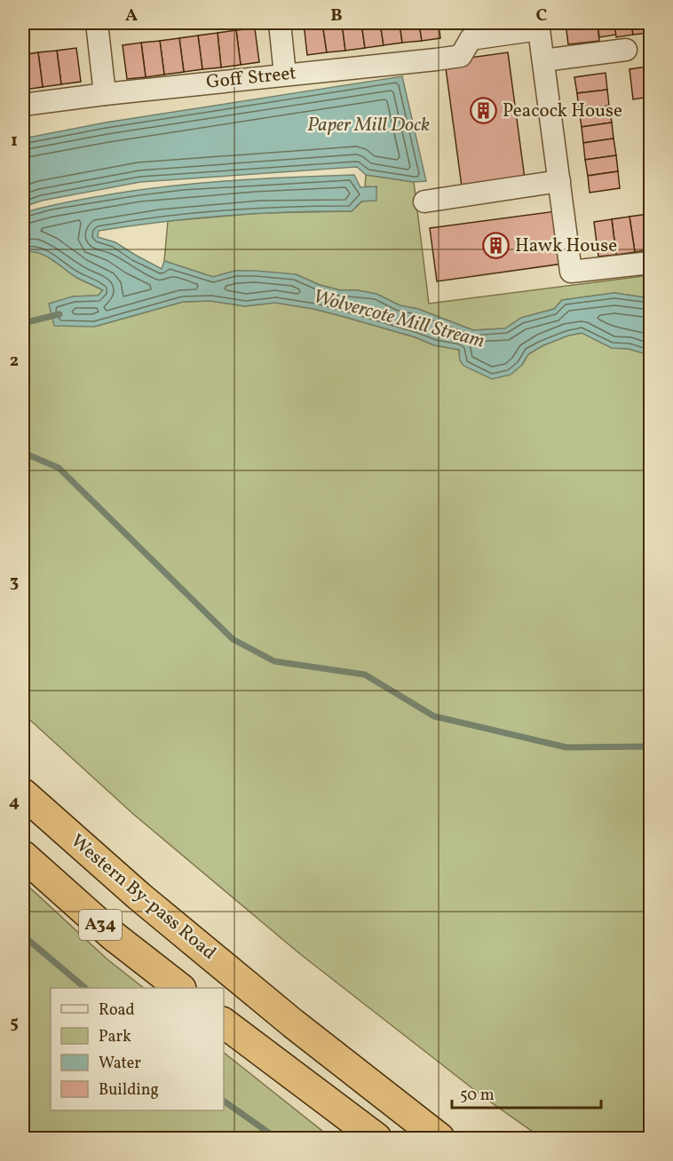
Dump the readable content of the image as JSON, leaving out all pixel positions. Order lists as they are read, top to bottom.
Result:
{
  "streets": {
    "highway": ["Western By-pass Road", "A34"],
    "street": ["Goff Street"]
  },
  "water": ["Paper Mill Dock", "Wolvercote Mill Stream"],
  "places": {
    "building": ["Peacock House", "Hawk House"]
  },
  "legend": [
    "Road",
    "Park",
    "Water",
    "Building"
  ],
  "scale_bar": "50 m",
  "grid": {
    "columns": ["A", "B", "C"],
    "rows": [
      "1",
      "2",
      "3",
      "4",
      "5"
    ]
  }
}
